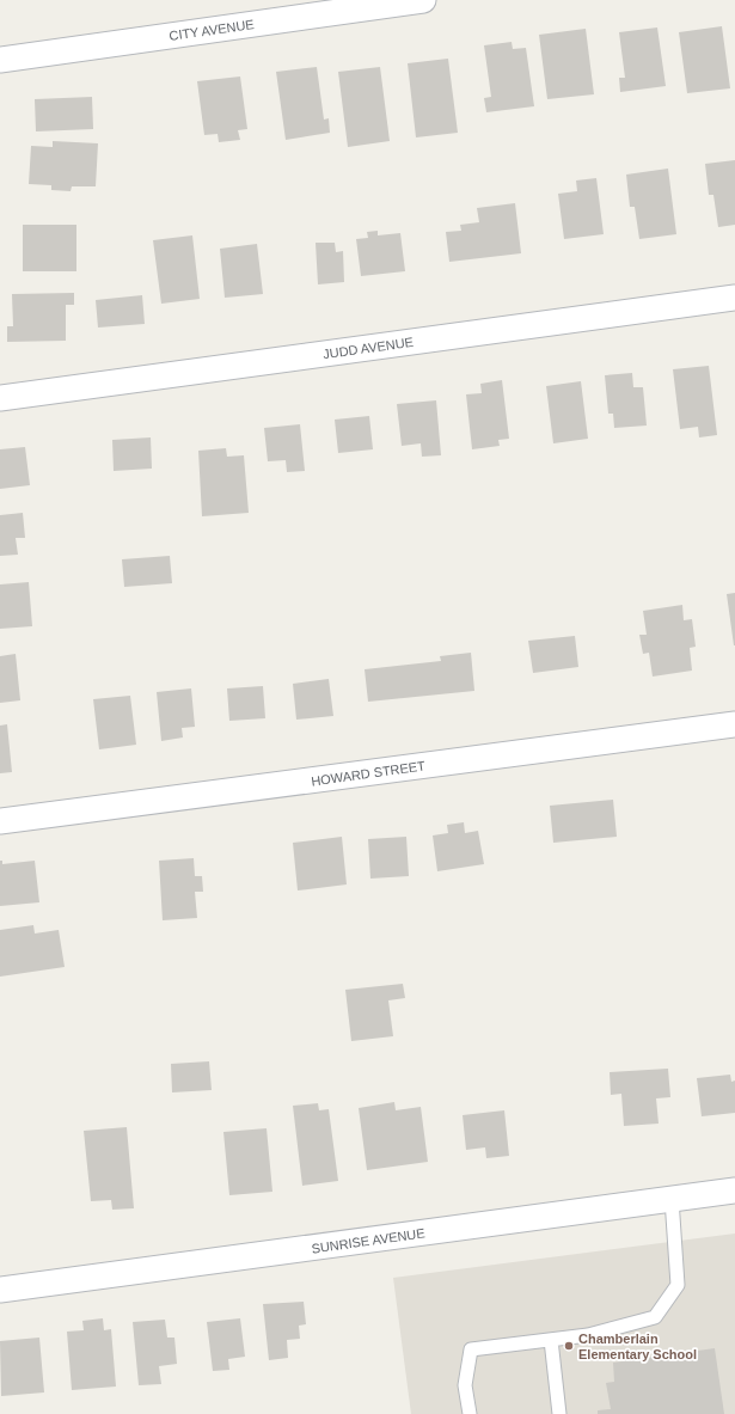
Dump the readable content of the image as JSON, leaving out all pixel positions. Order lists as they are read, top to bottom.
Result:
{
  "streets": {
    "street": [
      "CITY AVENUE",
      "JUDD AVENUE",
      "HOWARD STREET",
      "SUNRISE AVENUE"
    ]
  },
  "places": ["Chamberlain Elementary School"]
}
